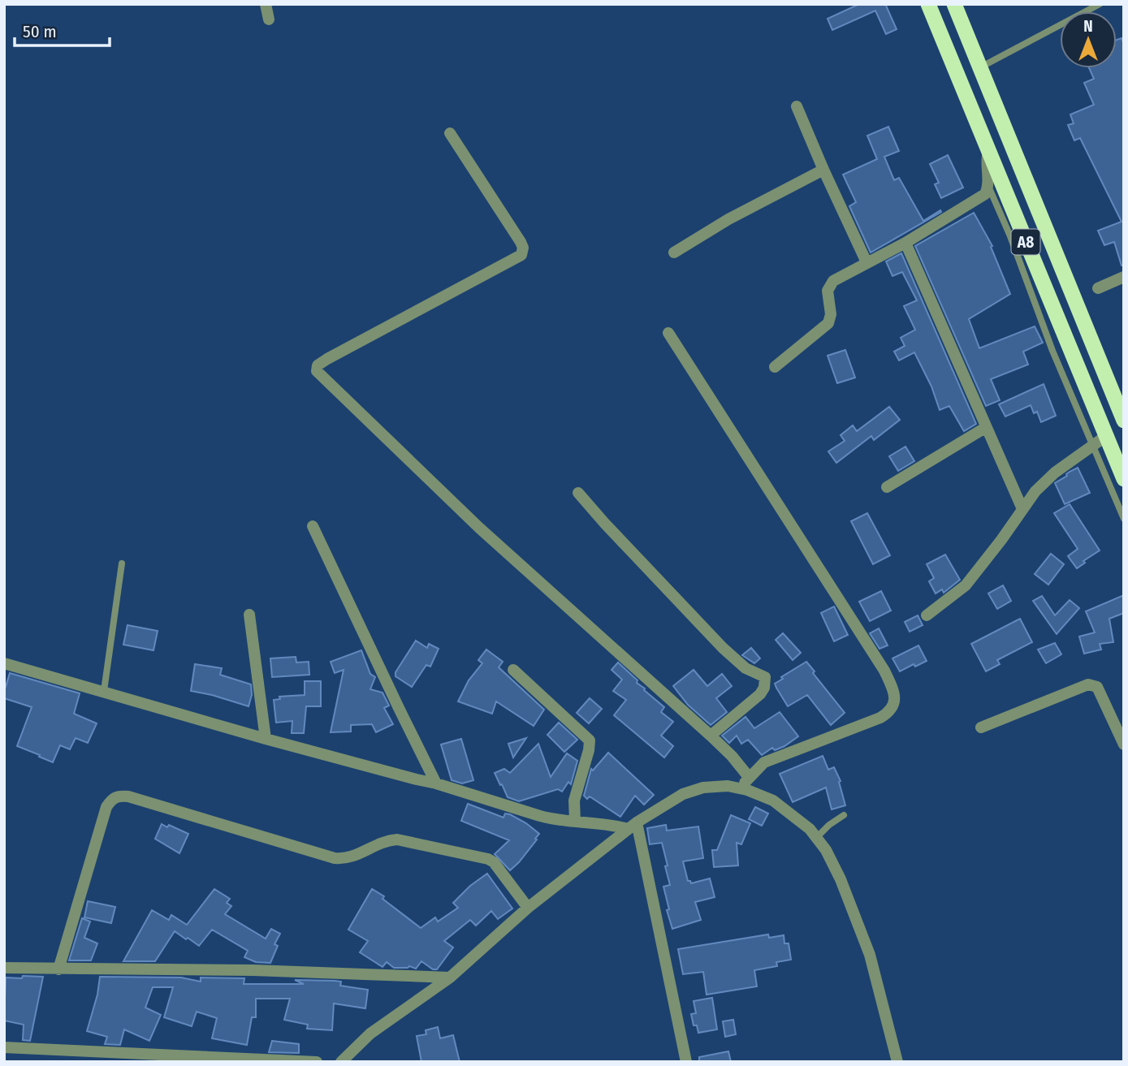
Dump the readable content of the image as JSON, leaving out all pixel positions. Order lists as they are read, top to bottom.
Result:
{
  "streets": {
    "highway": ["A8"]
  },
  "scale_bar": "50 m",
  "north": "top"
}
